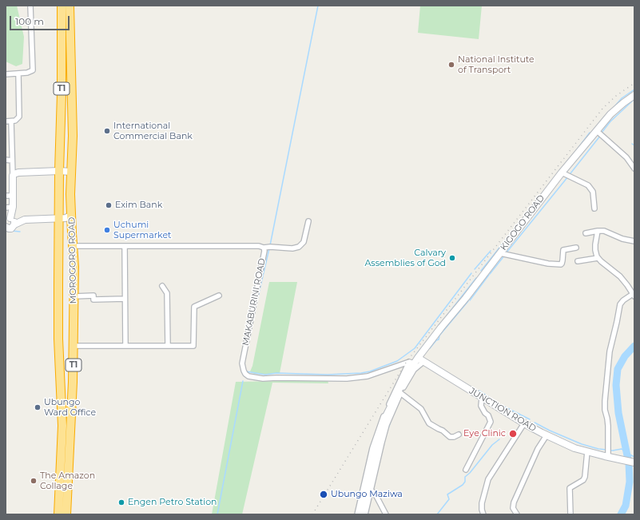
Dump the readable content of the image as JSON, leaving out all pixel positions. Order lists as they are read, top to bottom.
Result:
{
  "streets": {
    "highway": ["T1", "MOROGORO ROAD"],
    "main road": ["KIGOGO ROAD", "JUNCTION ROAD"],
    "street": ["MAKABURINI ROAD"]
  },
  "crossings": [
    ["KIGOGO ROAD", "MAKABURINI ROAD"],
    ["KIGOGO ROAD", "JUNCTION ROAD"],
    ["MOROGORO ROAD", "MAKABURINI ROAD"],
    ["MAKABURINI ROAD", "JUNCTION ROAD"]
  ],
  "places": [
    "National Institute of Transport",
    "International Commercial Bank",
    "Exim Bank",
    "Uchumi Supermarket",
    "Calvary Assemblies of God",
    "Ubungo Ward Office",
    "Eye Clinic",
    "The Amazon Collage",
    "Ubungo Maziwa",
    "Engen Petro Station"
  ],
  "scale_bar": "100 m"
}
